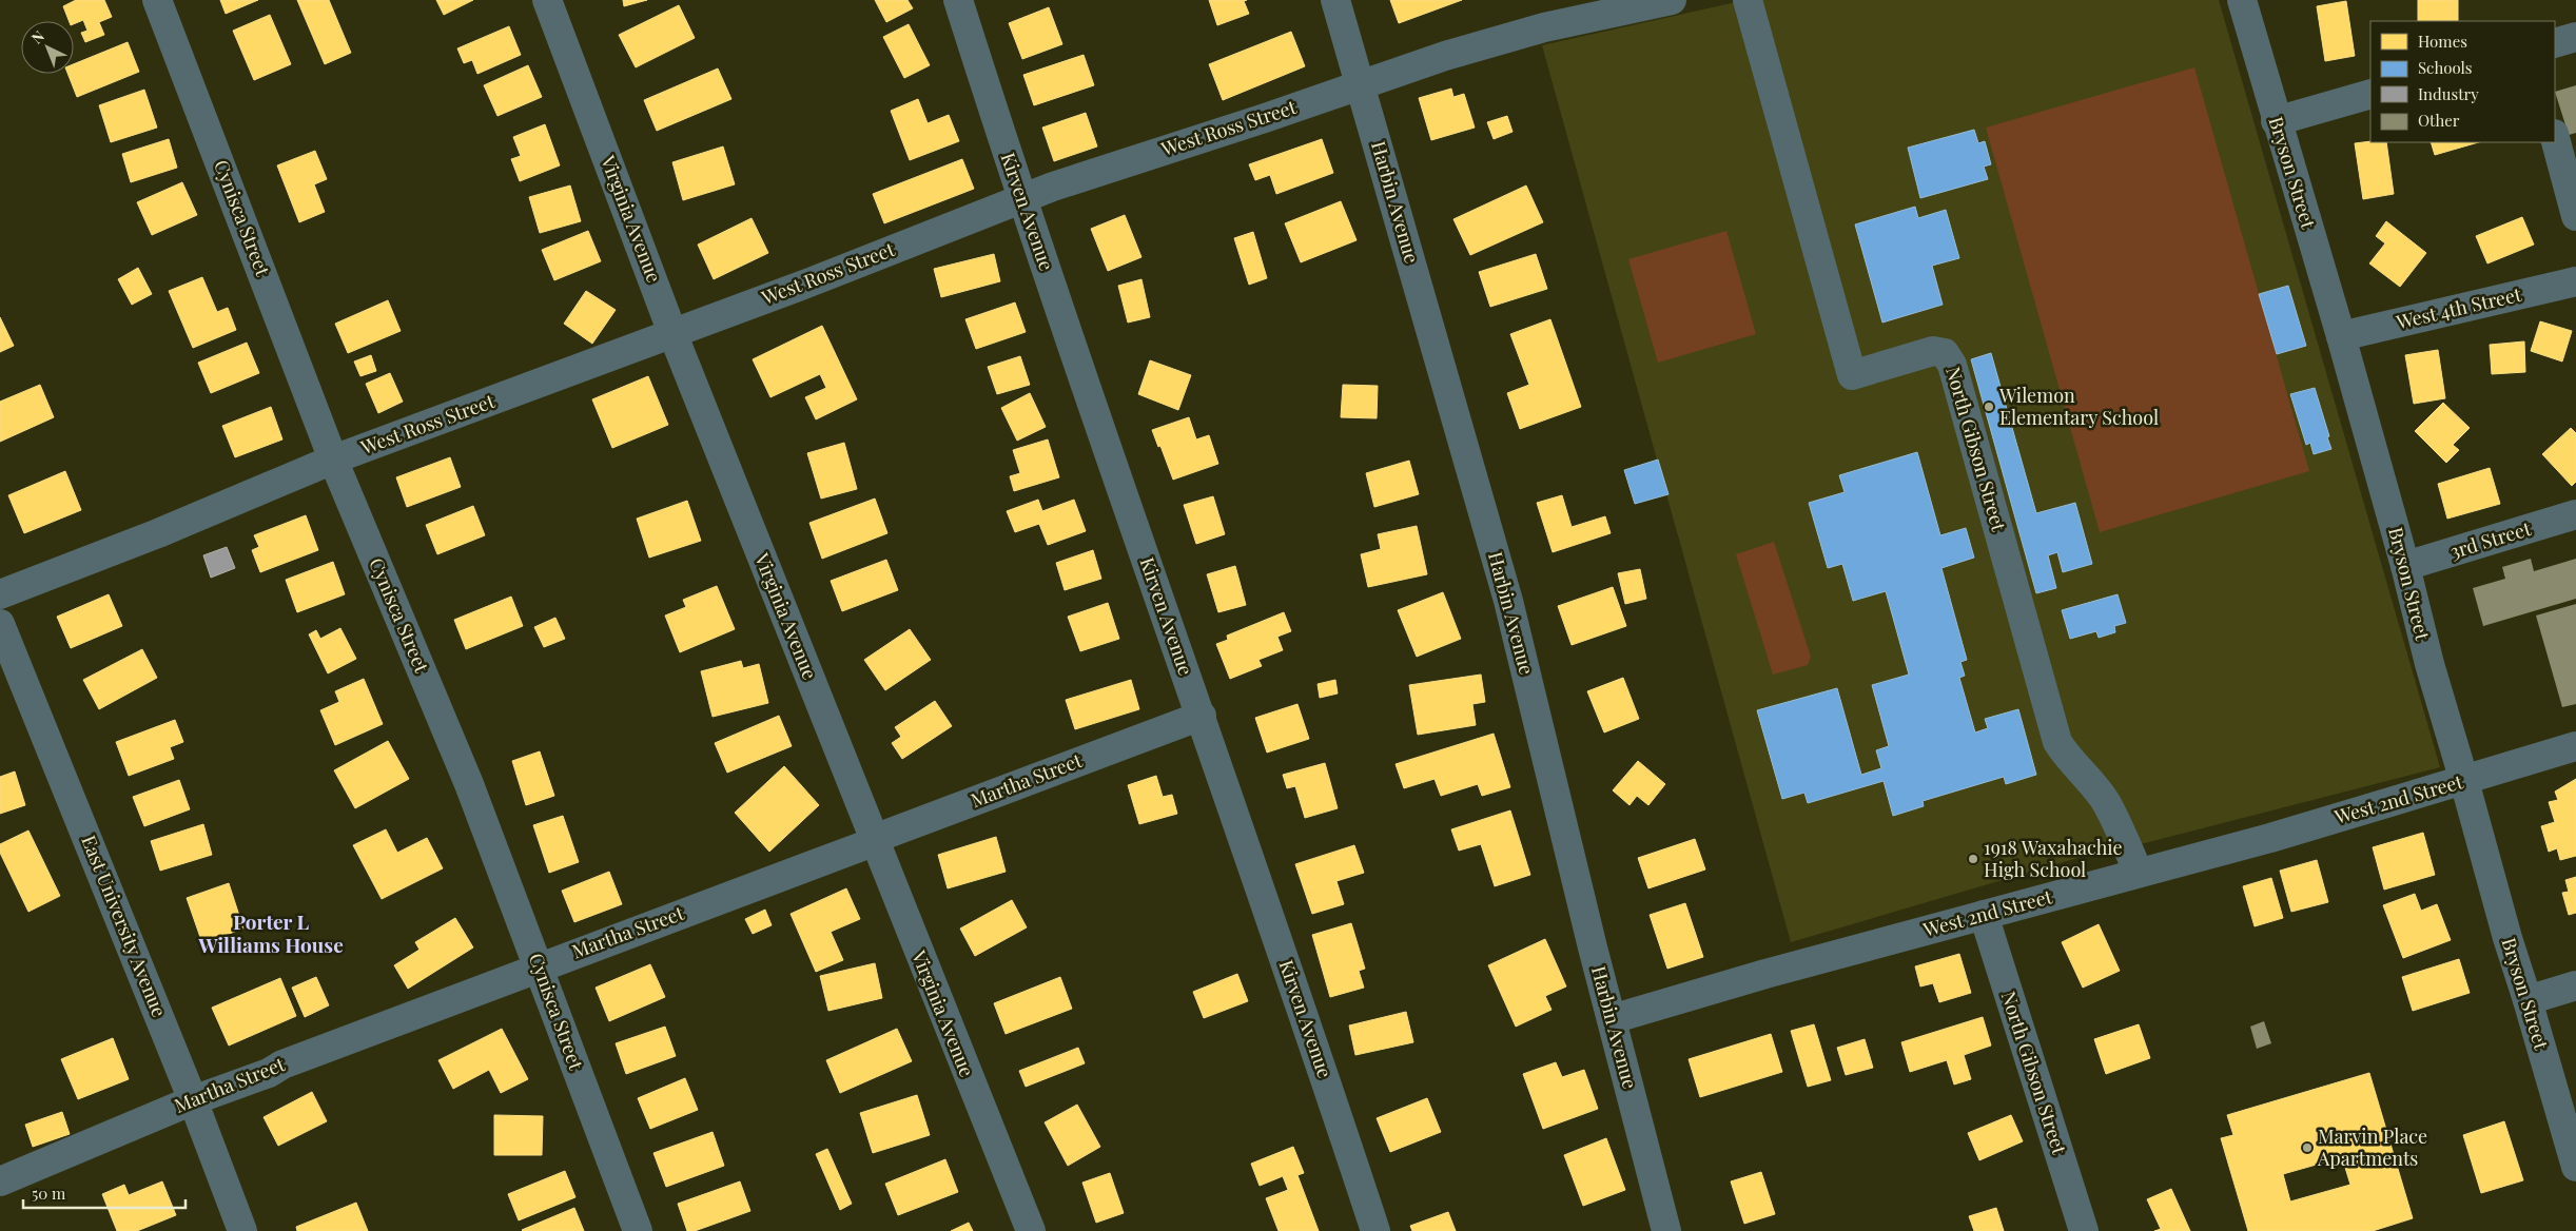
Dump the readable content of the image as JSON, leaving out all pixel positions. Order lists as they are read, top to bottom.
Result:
{
  "streets": {
    "street": [
      "West Ross Street",
      "Bryson Street",
      "Harbin Avenue",
      "Kirven Avenue",
      "Cynisca Street",
      "Virginia Avenue",
      "West 4th Street",
      "North Gibson Street",
      "3rd Street",
      "Martha Street",
      "West 2nd Street",
      "East University Avenue"
    ]
  },
  "crossings": [
    ["West Ross Street", "Harbin Avenue"],
    ["West Ross Street", "Kirven Avenue"],
    ["West Ross Street", "Cynisca Street"],
    ["West Ross Street", "Virginia Avenue"],
    ["Bryson Street", "West 4th Street"],
    ["Bryson Street", "3rd Street"],
    ["Bryson Street", "West 2nd Street"],
    ["Harbin Avenue", "West 2nd Street"],
    ["Kirven Avenue", "Martha Street"],
    ["Cynisca Street", "Martha Street"],
    ["Virginia Avenue", "Martha Street"],
    ["North Gibson Street", "West 2nd Street"],
    ["Martha Street", "East University Avenue"]
  ],
  "districts": ["Porter L Williams House"],
  "places": ["Wilemon Elementary School", "1918 Waxahachie High School", "Marvin Place Apartments"],
  "legend": [
    "Homes",
    "Schools",
    "Industry",
    "Other"
  ],
  "scale_bar": "50 m",
  "north": "top left"
}
